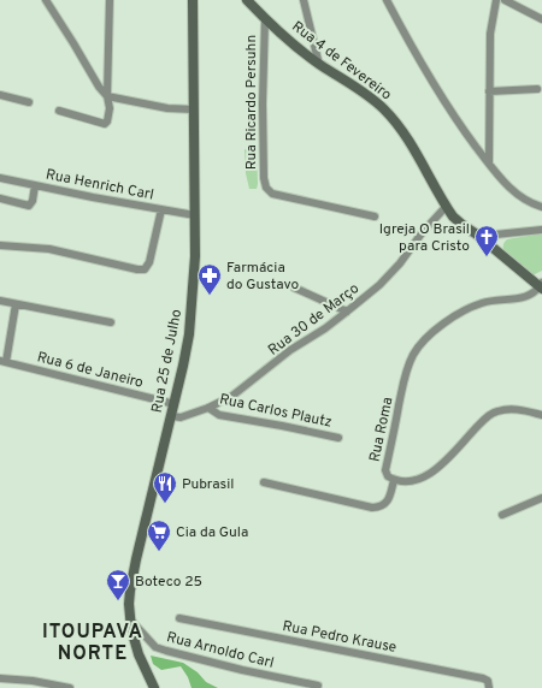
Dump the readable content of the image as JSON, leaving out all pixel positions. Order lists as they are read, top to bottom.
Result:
{
  "streets": {
    "main road": ["Rua 4 de Fevereiro", "Rua 25 de Julho"],
    "street": [
      "Rua Ricardo Persuhn",
      "Rua Henrich Carl",
      "Rua 30 de Março",
      "Rua 6 de Janeiro",
      "Rua Carlos Plautz",
      "Rua Roma",
      "Rua Pedro Krause",
      "Rua Arnoldo Carl"
    ]
  },
  "crossings": [
    ["Rua 4 de Fevereiro", "Rua Ricardo Persuhn"],
    ["Rua 4 de Fevereiro", "Rua 30 de Março"],
    ["Rua 4 de Fevereiro", "Rua Roma"],
    ["Rua Henrich Carl", "Rua 25 de Julho"],
    ["Rua 30 de Março", "Rua 25 de Julho"],
    ["Rua 30 de Março", "Rua Carlos Plautz"],
    ["Rua 25 de Julho", "Rua 6 de Janeiro"],
    ["Rua 25 de Julho", "Rua Arnoldo Carl"]
  ],
  "districts": ["ITOUPAVA NORTE"],
  "places": {
    "church": ["Igreja O Brasil para Cristo"],
    "pharmacy": ["Farmácia do Gustavo"],
    "restaurant": ["Pubrasil"],
    "supermarket": ["Cia da Gula"],
    "bar": ["Boteco 25"]
  }
}
